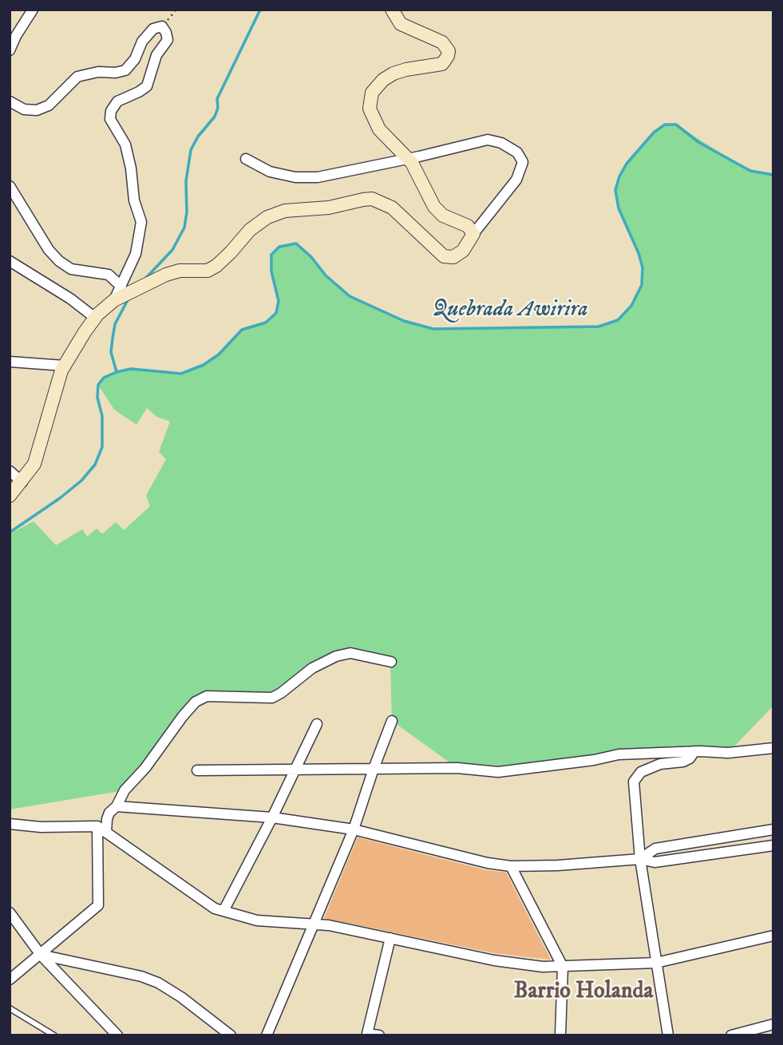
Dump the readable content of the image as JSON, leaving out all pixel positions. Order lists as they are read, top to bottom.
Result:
{
  "districts": ["Barrio Holanda"],
  "water": ["Quebrada Awirira"]
}
